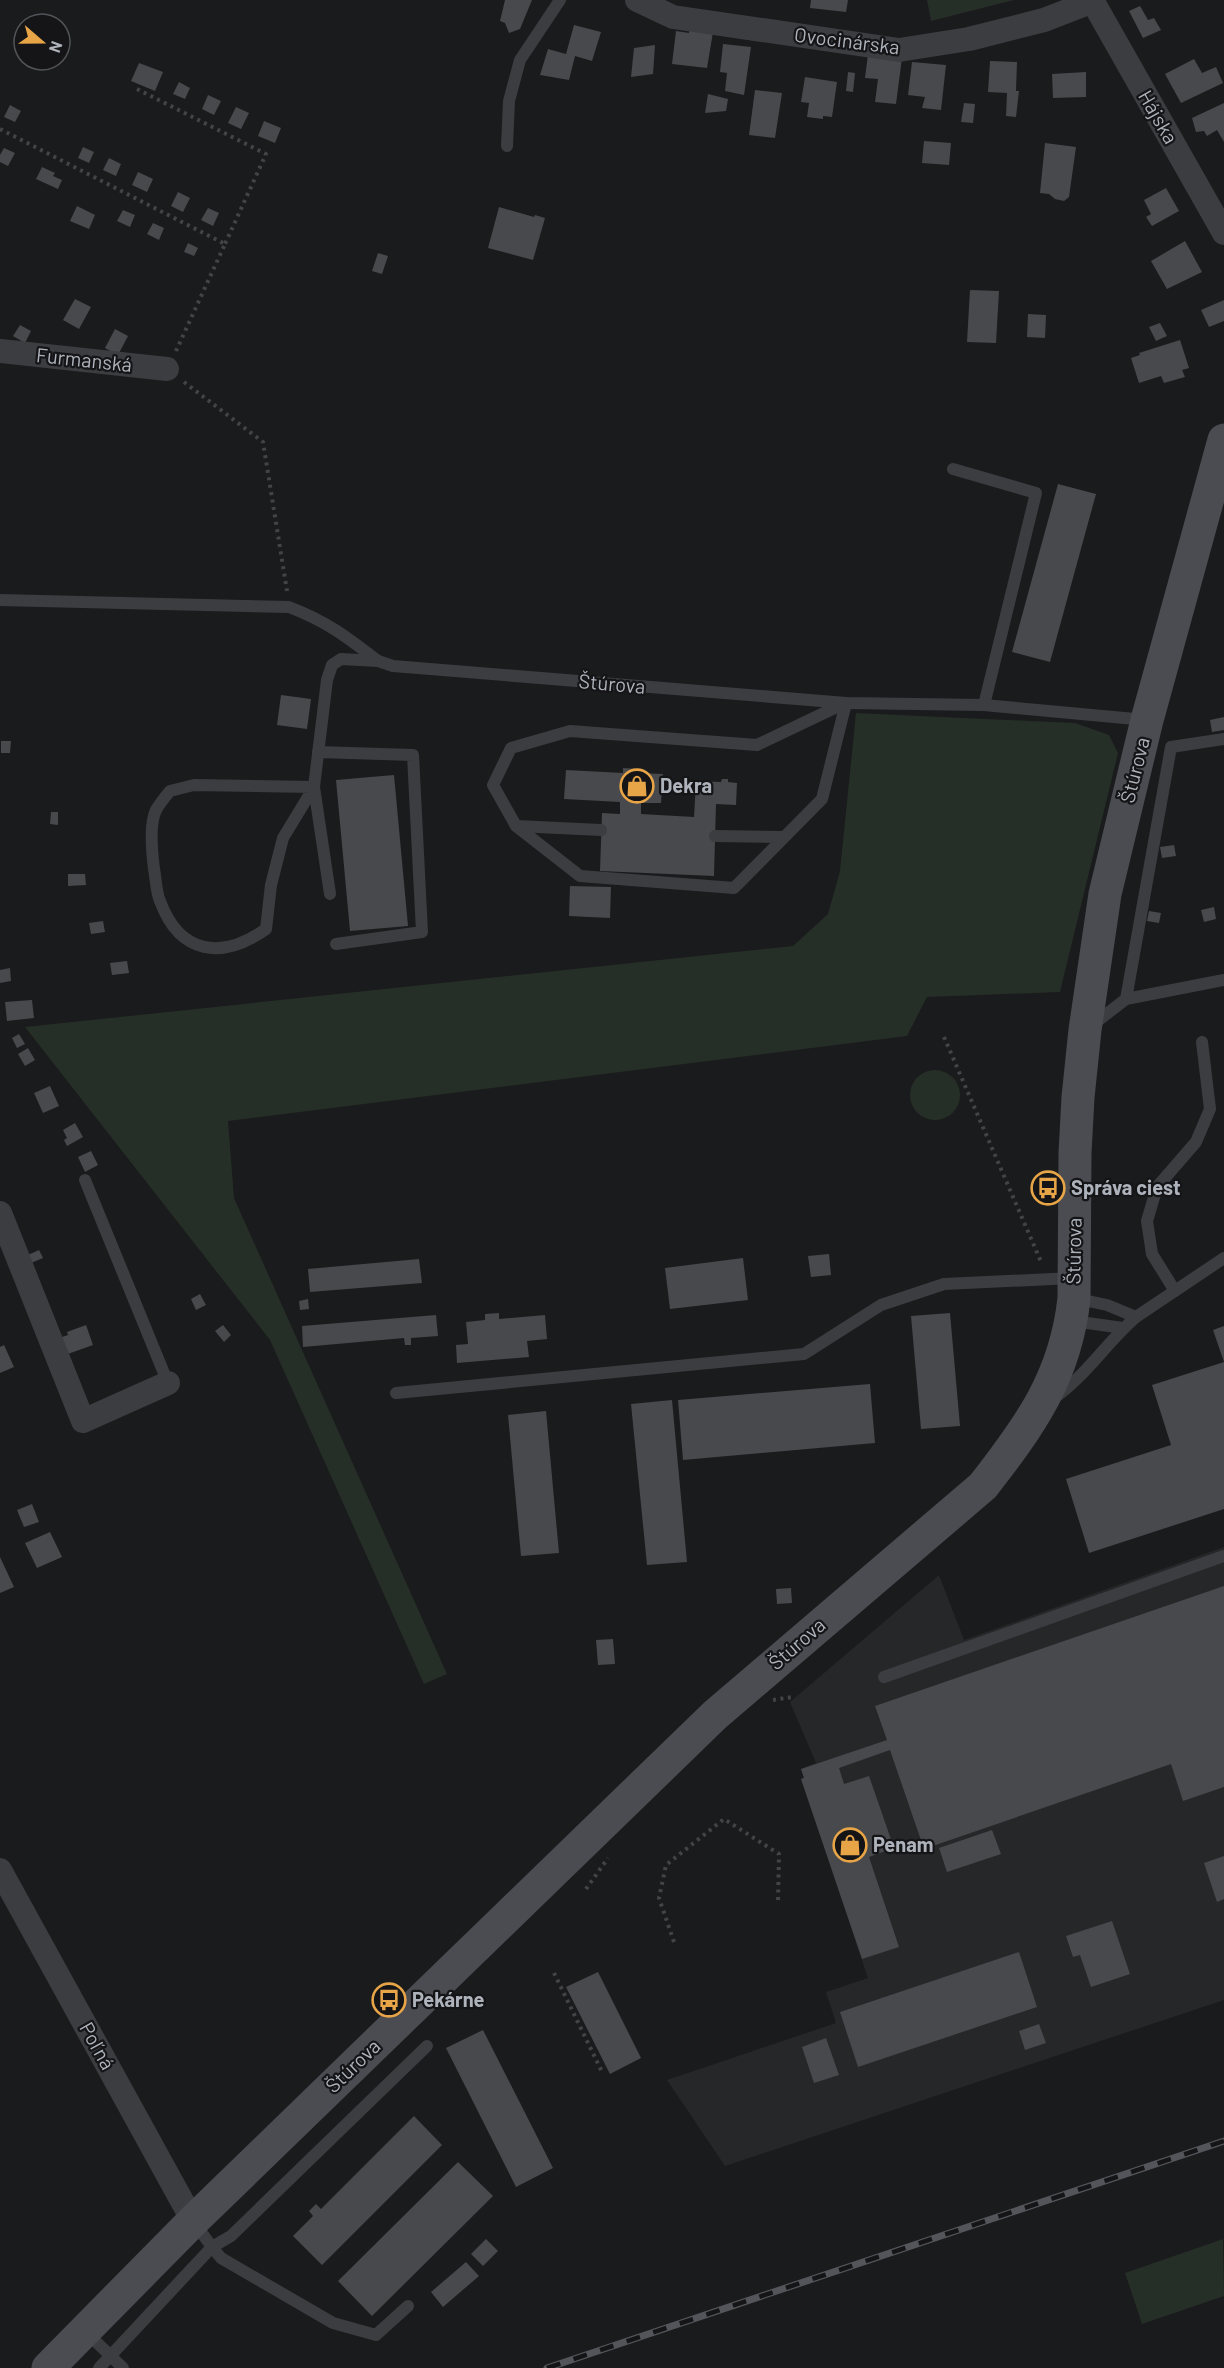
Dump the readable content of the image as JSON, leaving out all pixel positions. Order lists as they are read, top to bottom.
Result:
{
  "streets": {
    "street": [
      "Ovocinárska",
      "Hájska",
      "Furmanská",
      "Štúrova",
      "Poľná"
    ]
  },
  "crossings": [
    ["Ovocinárska", "Hájska"],
    ["Štúrova", "Poľná"]
  ],
  "places": {
    "shop": ["Dekra", "Penam"],
    "bus stop": ["Správa ciest", "Pekárne"]
  },
  "north": "right"
}
